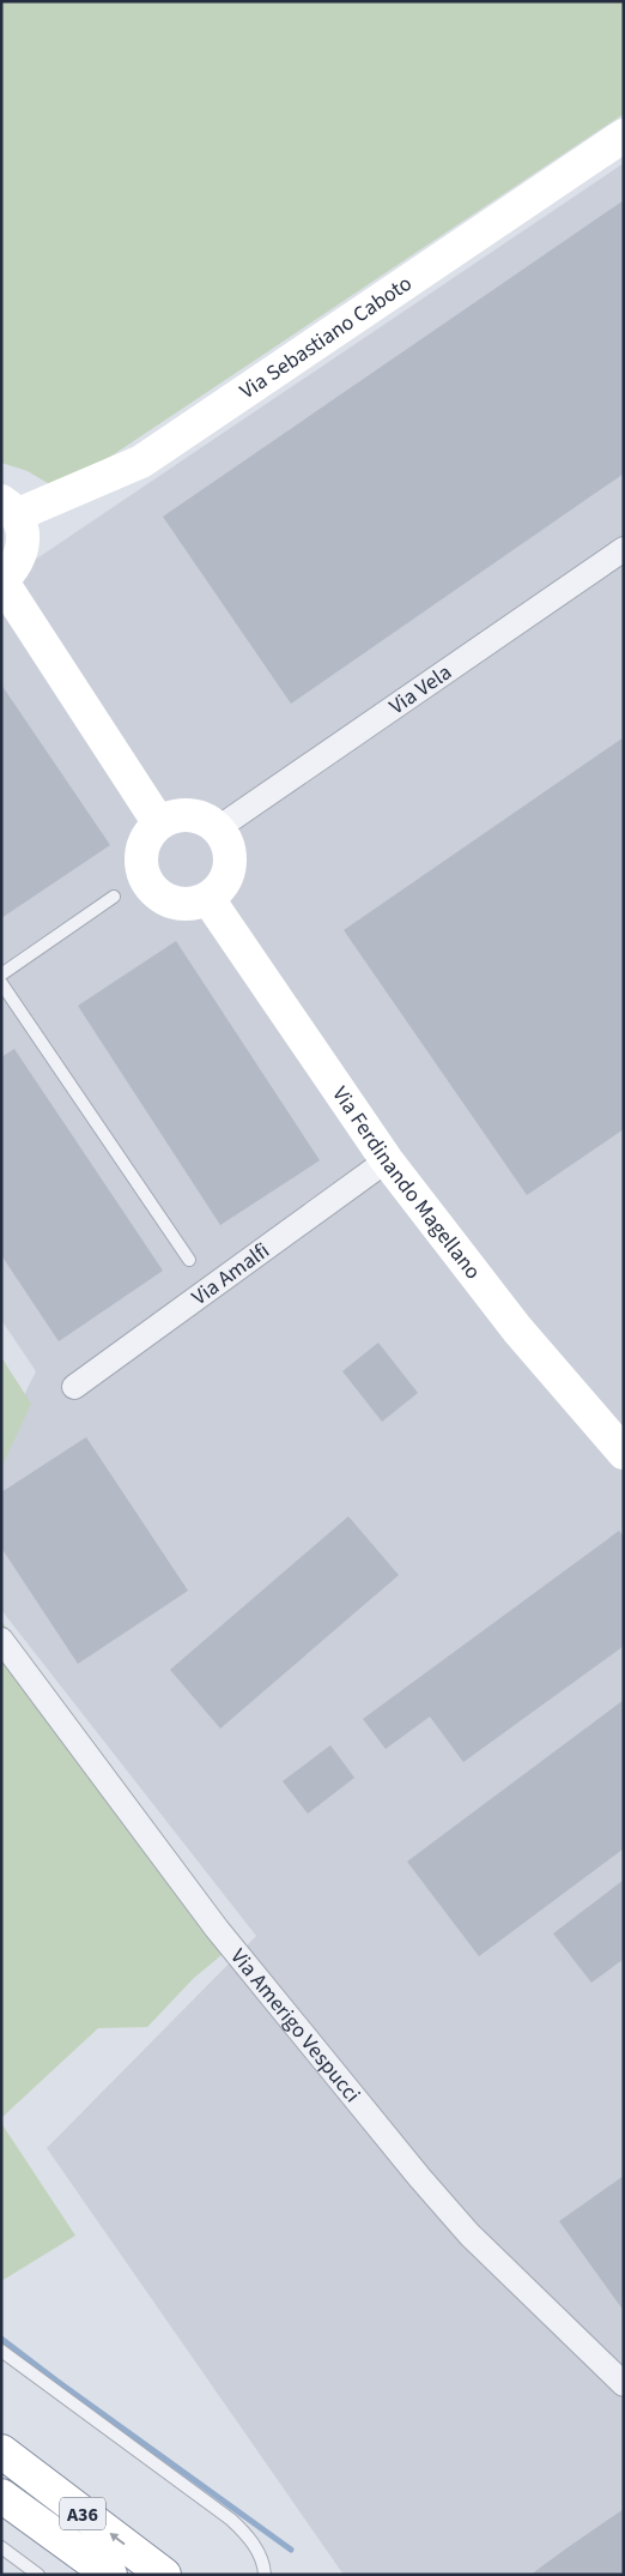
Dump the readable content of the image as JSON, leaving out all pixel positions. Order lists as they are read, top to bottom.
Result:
{
  "streets": {
    "main road": ["Via Sebastiano Caboto", "Via Ferdinando Magellano", "A36"],
    "street": ["Via Vela", "Via Amalfi", "Via Amerigo Vespucci"]
  },
  "crossings": [
    ["Via Vela", "Via Ferdinando Magellano"],
    ["Via Ferdinando Magellano", "Via Amalfi"]
  ]
}
